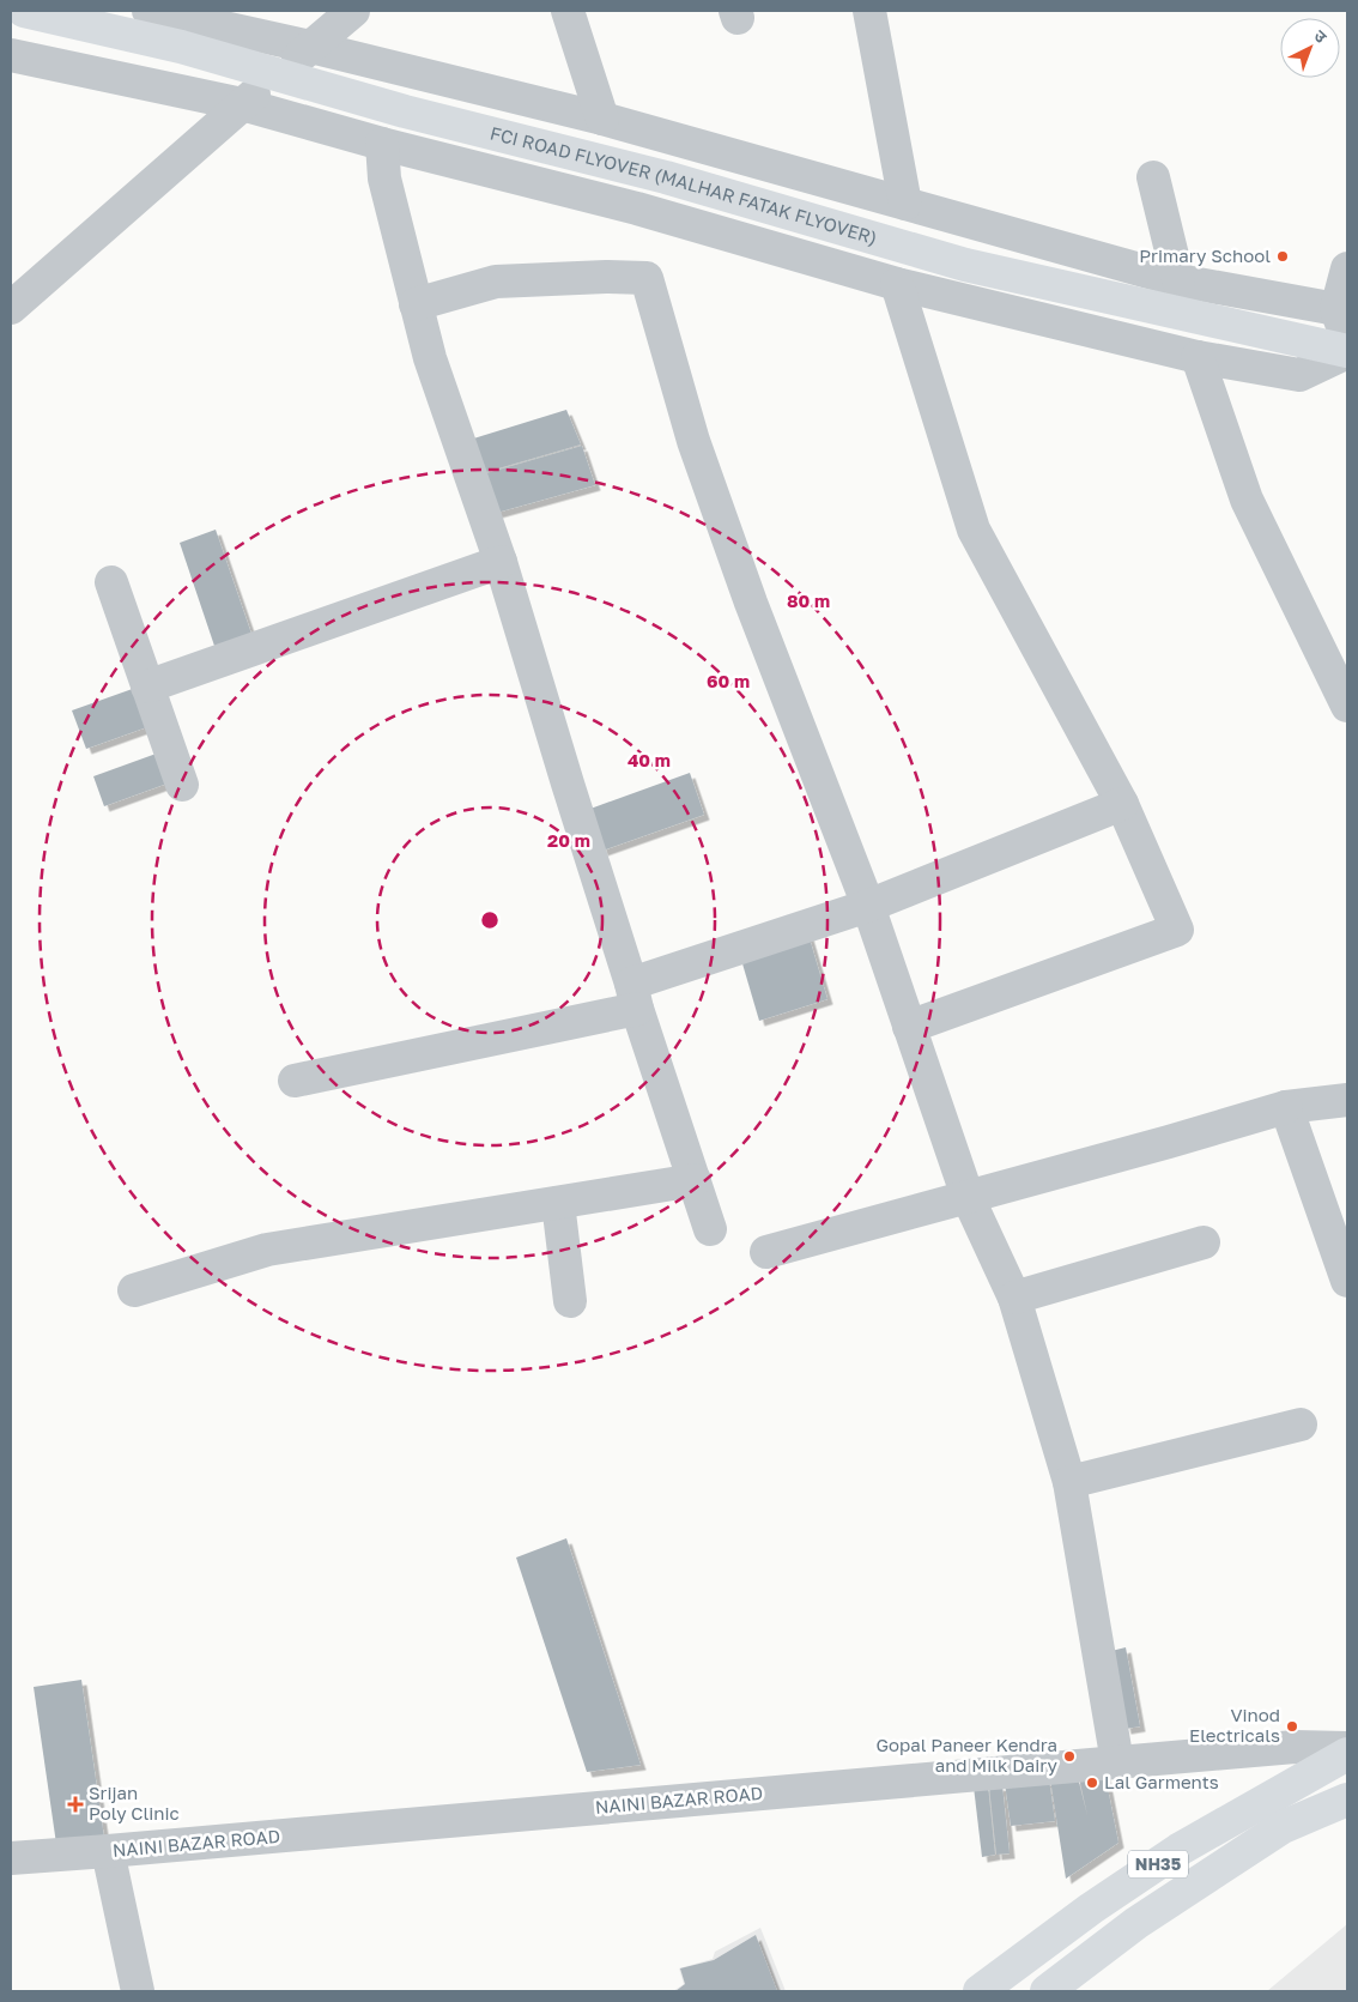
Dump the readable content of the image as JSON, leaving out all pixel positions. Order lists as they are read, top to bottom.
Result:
{
  "streets": {
    "main road": ["FCI ROAD FLYOVER (MALHAR FATAK FLYOVER)", "NH35"],
    "street": ["NAINI BAZAR ROAD"]
  },
  "places": {
    "other": [
      "Primary School",
      "Vinod Electricals",
      "Gopal Paneer Kendra and Milk Dairy",
      "Lal Garments"
    ],
    "health": ["Srijan Poly Clinic"]
  },
  "north": "top right",
  "rings": [
    "80 m",
    "60 m",
    "40 m",
    "20 m"
  ]
}
